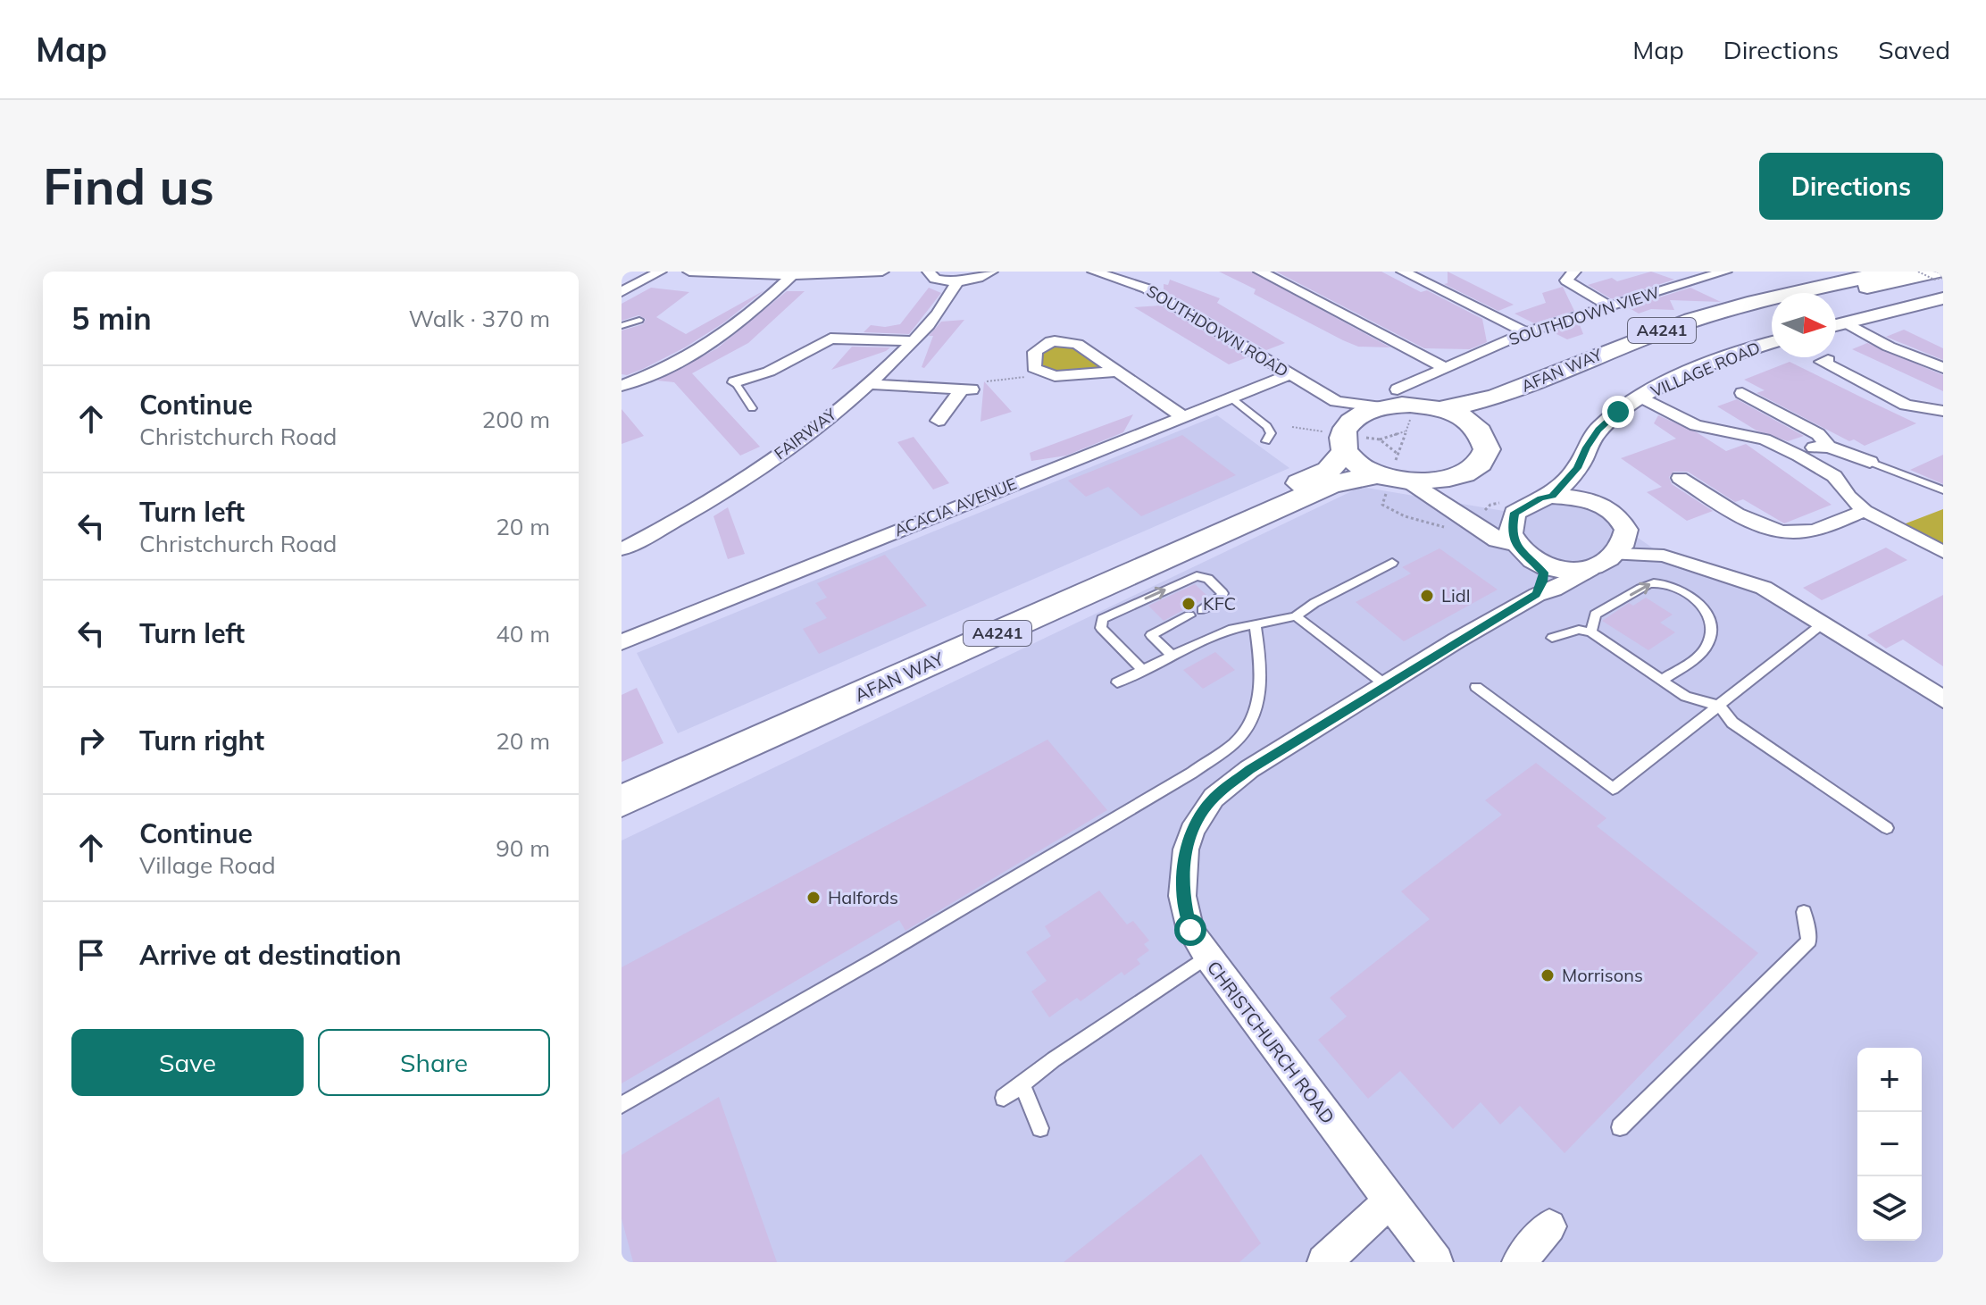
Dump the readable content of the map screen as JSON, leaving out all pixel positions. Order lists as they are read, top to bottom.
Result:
{
  "streets": {
    "main road": ["A4241", "AFAN WAY"],
    "street": [
      "SOUTHDOWN VIEW",
      "SOUTHDOWN ROAD",
      "VILLAGE ROAD",
      "FAIRWAY",
      "ACACIA AVENUE",
      "CHRISTCHURCH ROAD"
    ]
  },
  "crossings": [
    ["SOUTHDOWN VIEW", "A4241"],
    ["SOUTHDOWN VIEW", "SOUTHDOWN ROAD"],
    ["A4241", "SOUTHDOWN ROAD"],
    ["A4241", "AFAN WAY"],
    ["SOUTHDOWN ROAD", "ACACIA AVENUE"],
    ["VILLAGE ROAD", "CHRISTCHURCH ROAD"]
  ],
  "places": [
    "Lidl",
    "KFC",
    "Halfords",
    "Morrisons"
  ],
  "north": "right",
  "page": {
    "header": "Map",
    "nav": ["Map", "Directions", "Saved"],
    "buttons": [
      "Directions",
      ["Save", "Share"]
    ],
    "title": "Find us",
    "heading": ["5 min", "Walk · 370 m"],
    "list": [
      ["Continue", "Christchurch Road", "200 m"],
      ["Turn left", "Christchurch Road", "20 m"],
      ["Turn left", "40 m"],
      ["Turn right", "20 m"],
      ["Continue", "Village Road", "90 m"],
      "Arrive at destination"
    ],
    "map_buttons": ["+", "−"]
  }
}
